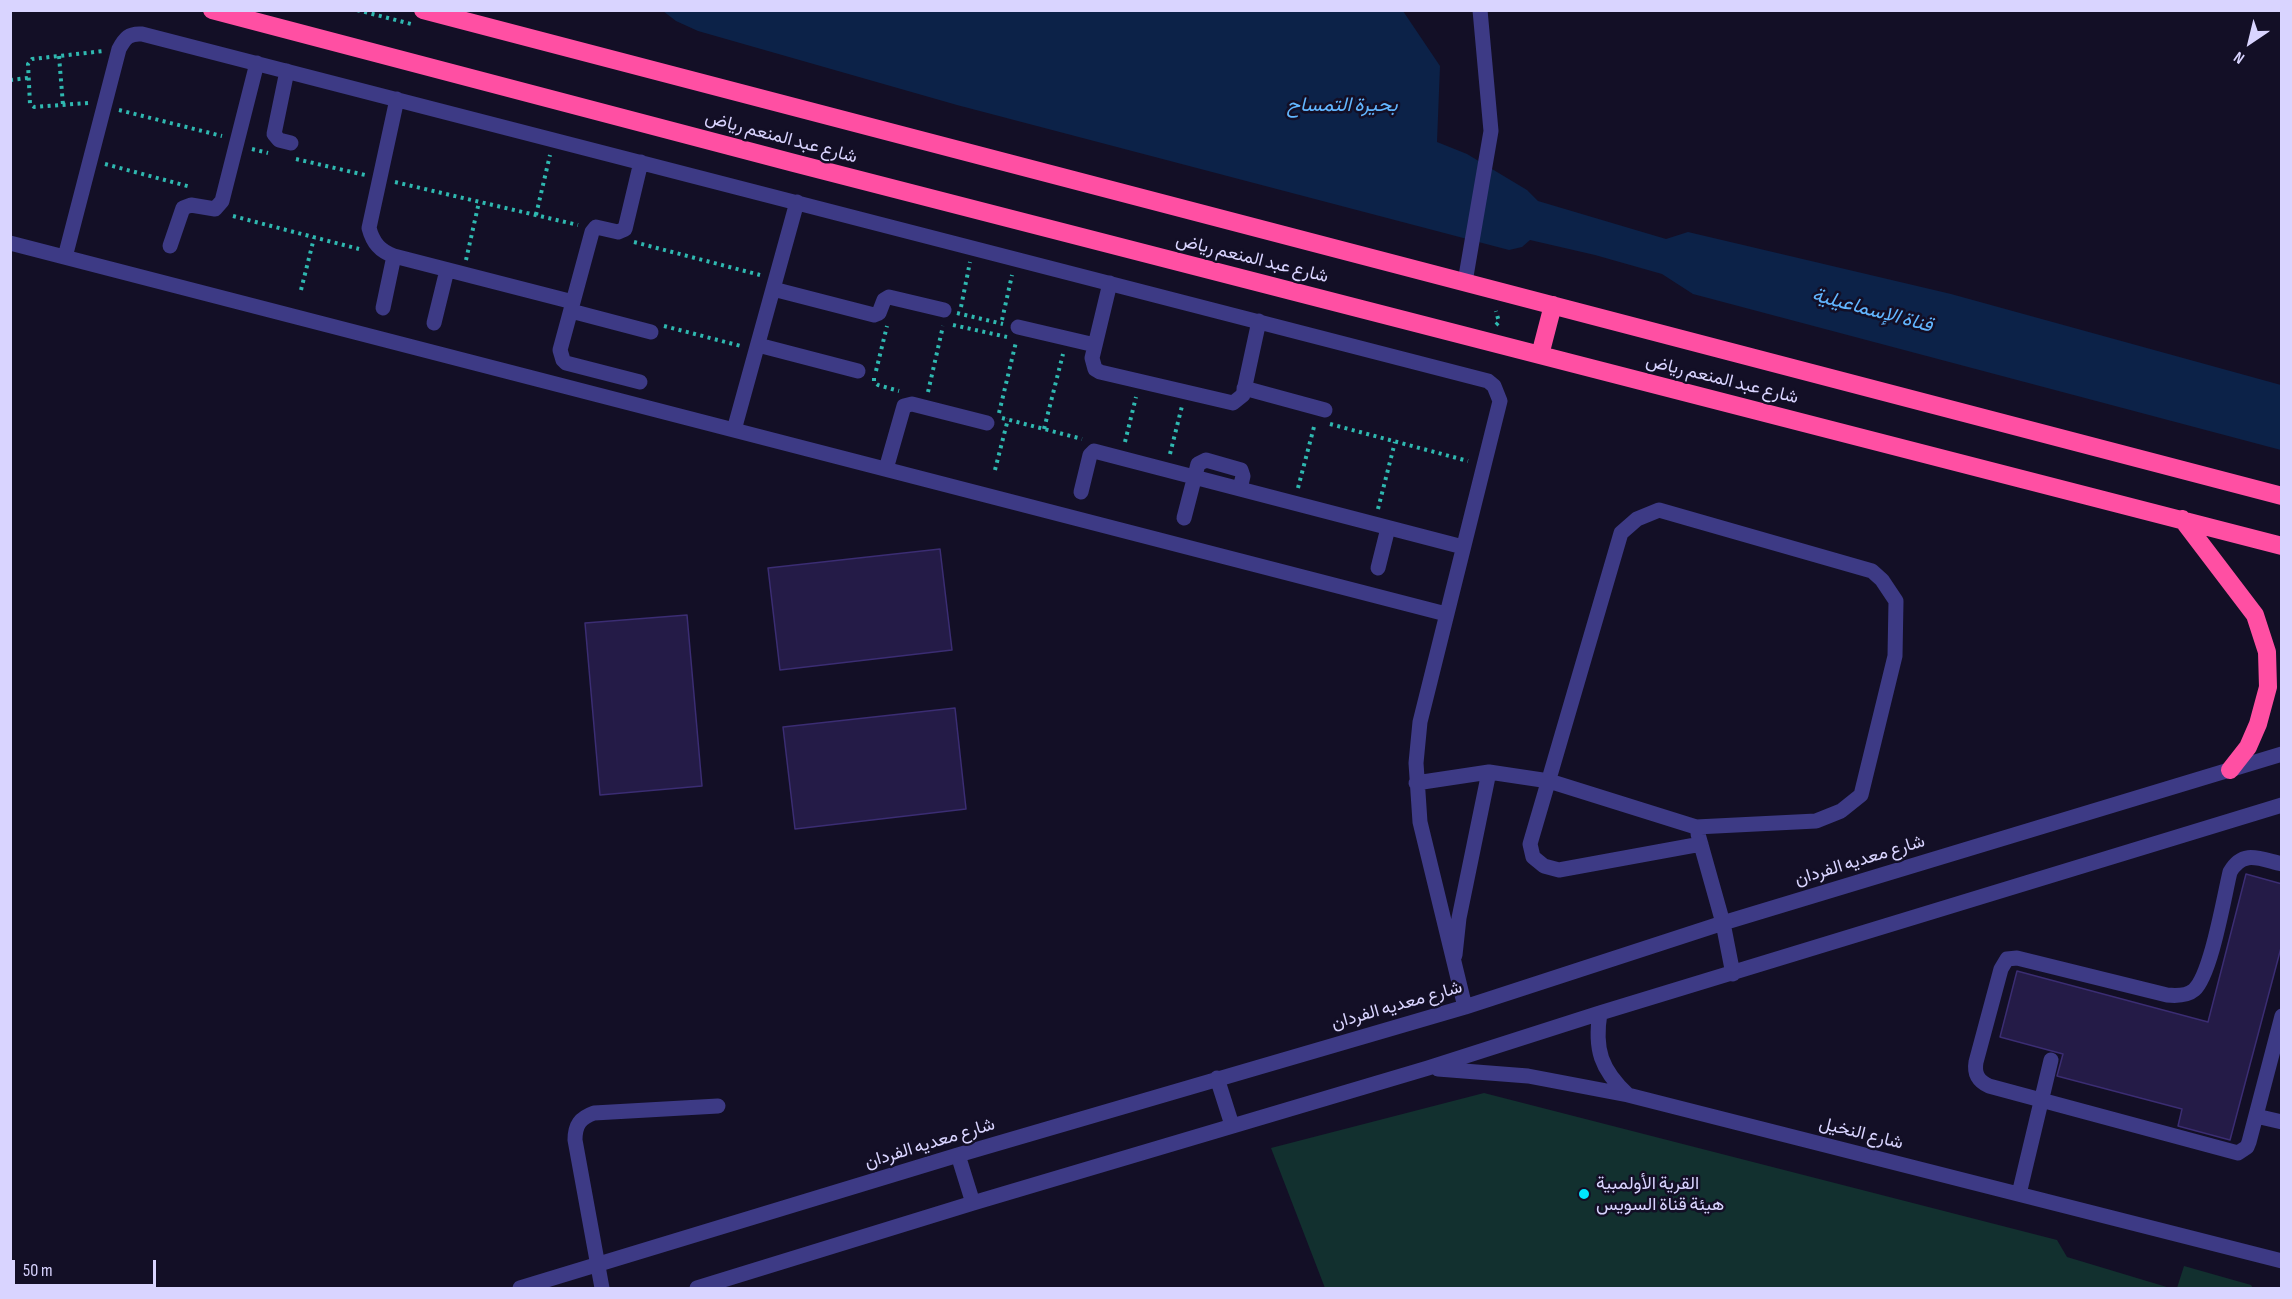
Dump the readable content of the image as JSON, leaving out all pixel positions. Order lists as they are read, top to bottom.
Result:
{
  "streets": {
    "highway": ["شارع عبد المنعم رياض"],
    "street": ["شارع معديه الفردان", "شارع النخيل"]
  },
  "water": ["بحيرة التمساح", "قناة الإسماعيلية"],
  "places": ["القرية الأولمبية هيئة قناة السويس"],
  "scale_bar": "50 m",
  "north": "bottom left"
}
